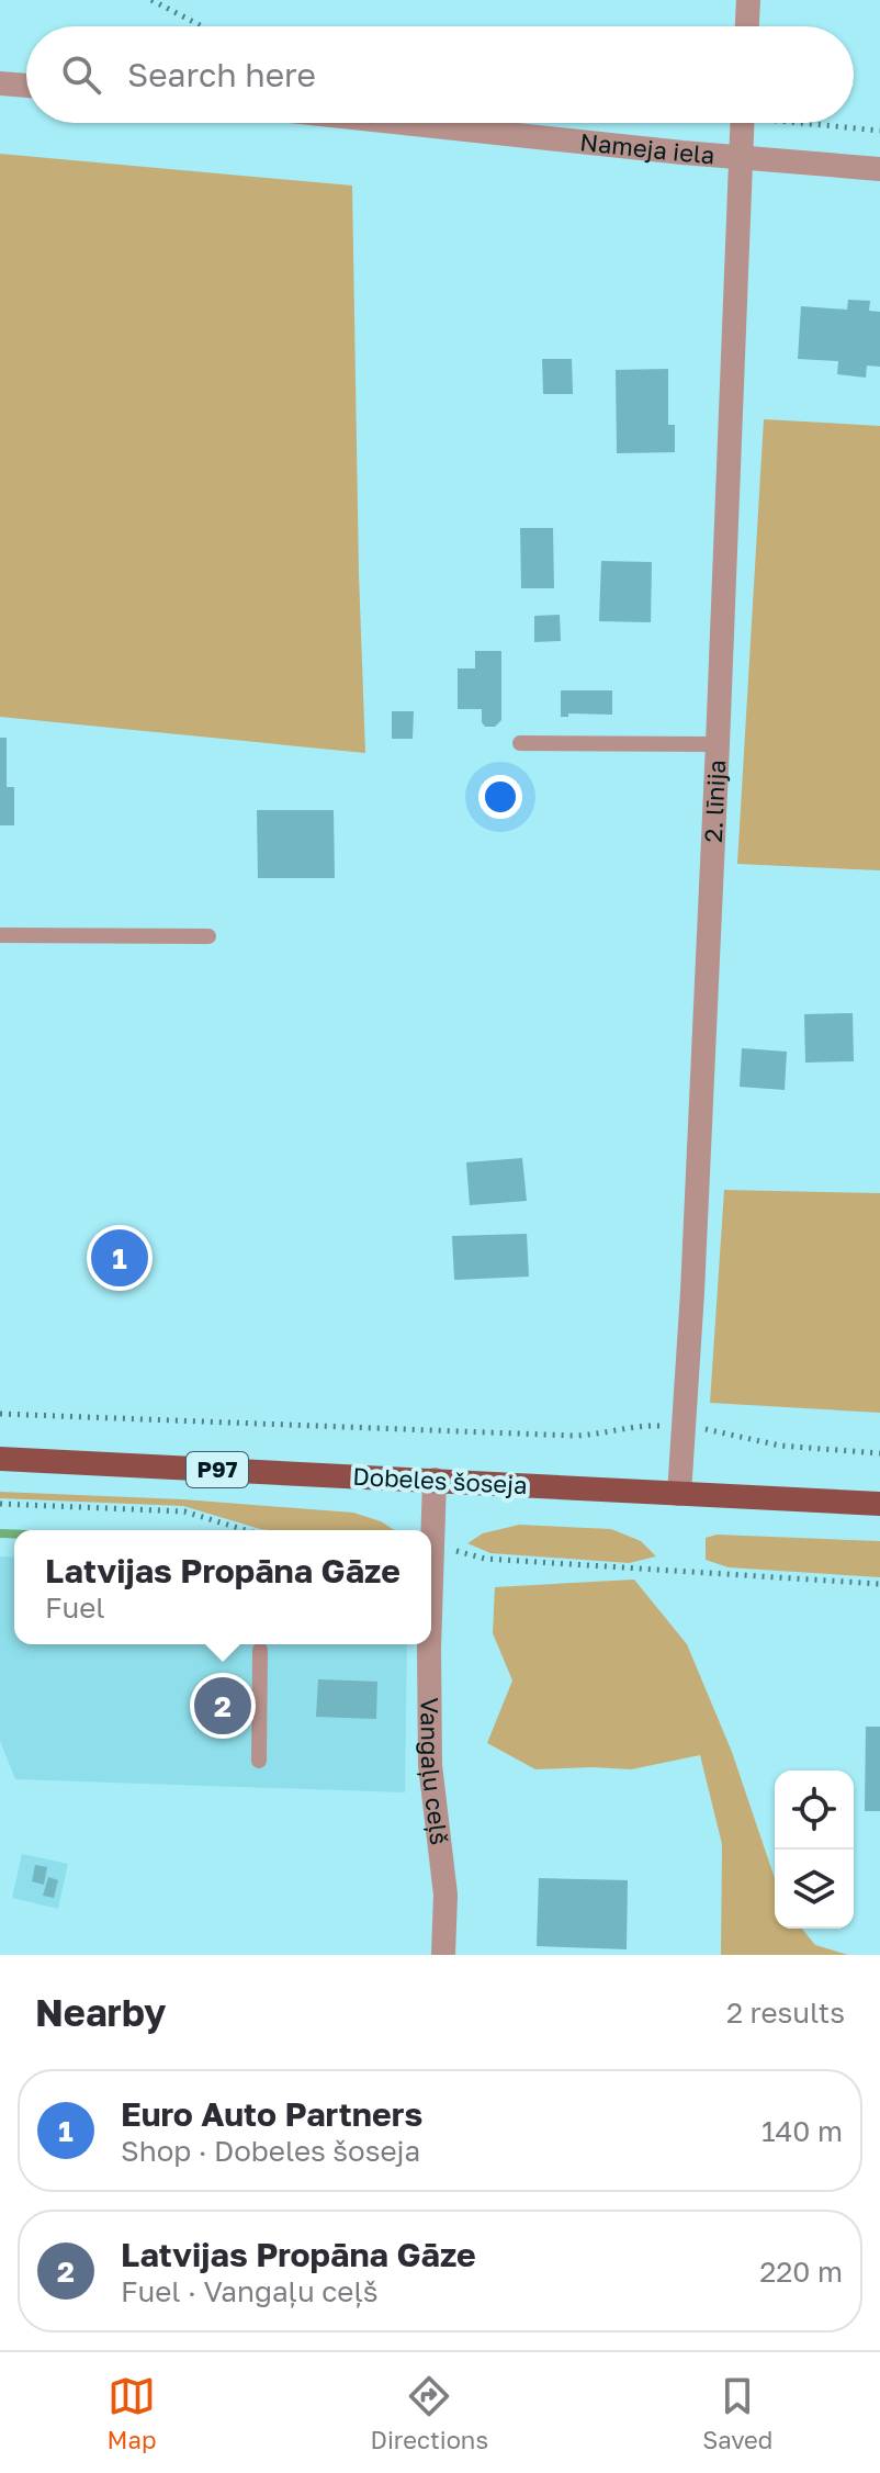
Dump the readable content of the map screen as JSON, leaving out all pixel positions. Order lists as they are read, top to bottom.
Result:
{
  "streets": {
    "main road": ["P97", "Dobeles šoseja"],
    "street": ["Nameja iela", "2. līnija", "Vangaļu ceļš"]
  },
  "crossings": [
    ["Nameja iela", "2. līnija"],
    ["2. līnija", "Dobeles šoseja"],
    ["Dobeles šoseja", "Vangaļu ceļš"]
  ],
  "page": {
    "search": "Search here",
    "pins": ["1", "2"],
    "popup": ["Latvijas Propāna Gāze", "Fuel"],
    "heading": ["Nearby", "2 results"],
    "list": [
      {
        "mark": "1",
        "name": "Euro Auto Partners",
        "note": "Shop · Dobeles šoseja",
        "value": "140 m"
      },
      {
        "mark": "2",
        "name": "Latvijas Propāna Gāze",
        "note": "Fuel · Vangaļu ceļš",
        "value": "220 m"
      }
    ],
    "nav": ["Map", "Directions", "Saved"]
  }
}
